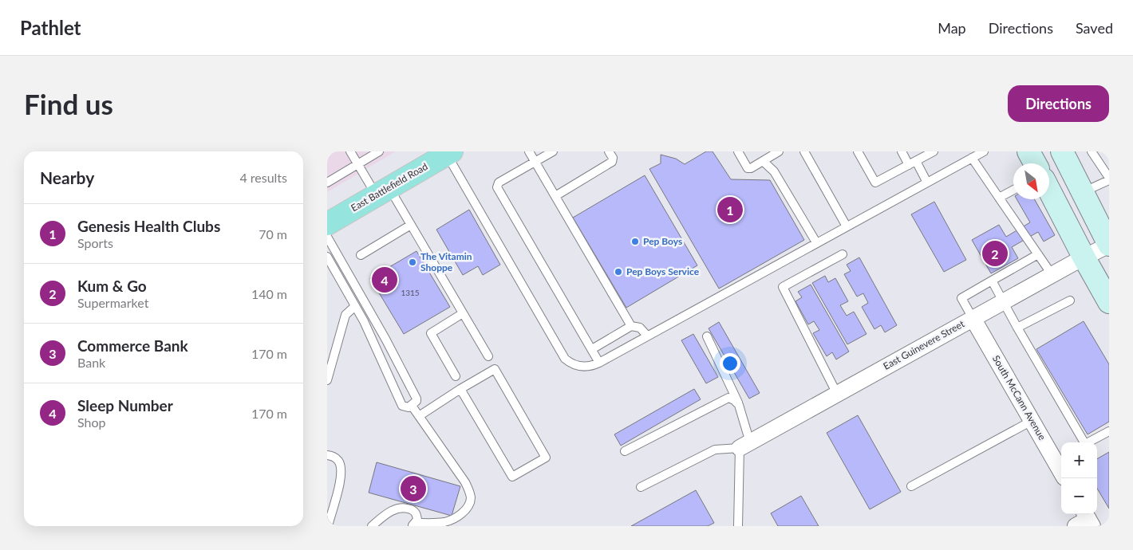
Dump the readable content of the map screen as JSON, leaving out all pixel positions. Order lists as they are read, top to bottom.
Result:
{
  "streets": {
    "main road": ["East Battlefield Road"],
    "street": ["East Guinevere Street", "South McCann Avenue"]
  },
  "crossings": [
    ["East Guinevere Street", "South McCann Avenue"]
  ],
  "places": ["Pep Boys", "The Vitamin Shoppe", "Pep Boys Service"],
  "house_numbers": ["1315"],
  "north": "bottom right",
  "page": {
    "header": "Pathlet",
    "nav": ["Map", "Directions", "Saved"],
    "buttons": "Directions",
    "title": "Find us",
    "heading": ["Nearby", "4 results"],
    "pins": [
      "1",
      "2",
      "4",
      "3"
    ],
    "list": [
      {
        "mark": "1",
        "name": "Genesis Health Clubs",
        "note": "Sports",
        "value": "70 m"
      },
      {
        "mark": "2",
        "name": "Kum & Go",
        "note": "Supermarket",
        "value": "140 m"
      },
      {
        "mark": "3",
        "name": "Commerce Bank",
        "note": "Bank",
        "value": "170 m"
      },
      {
        "mark": "4",
        "name": "Sleep Number",
        "note": "Shop",
        "value": "170 m"
      }
    ],
    "map_buttons": ["+", "−"]
  }
}
